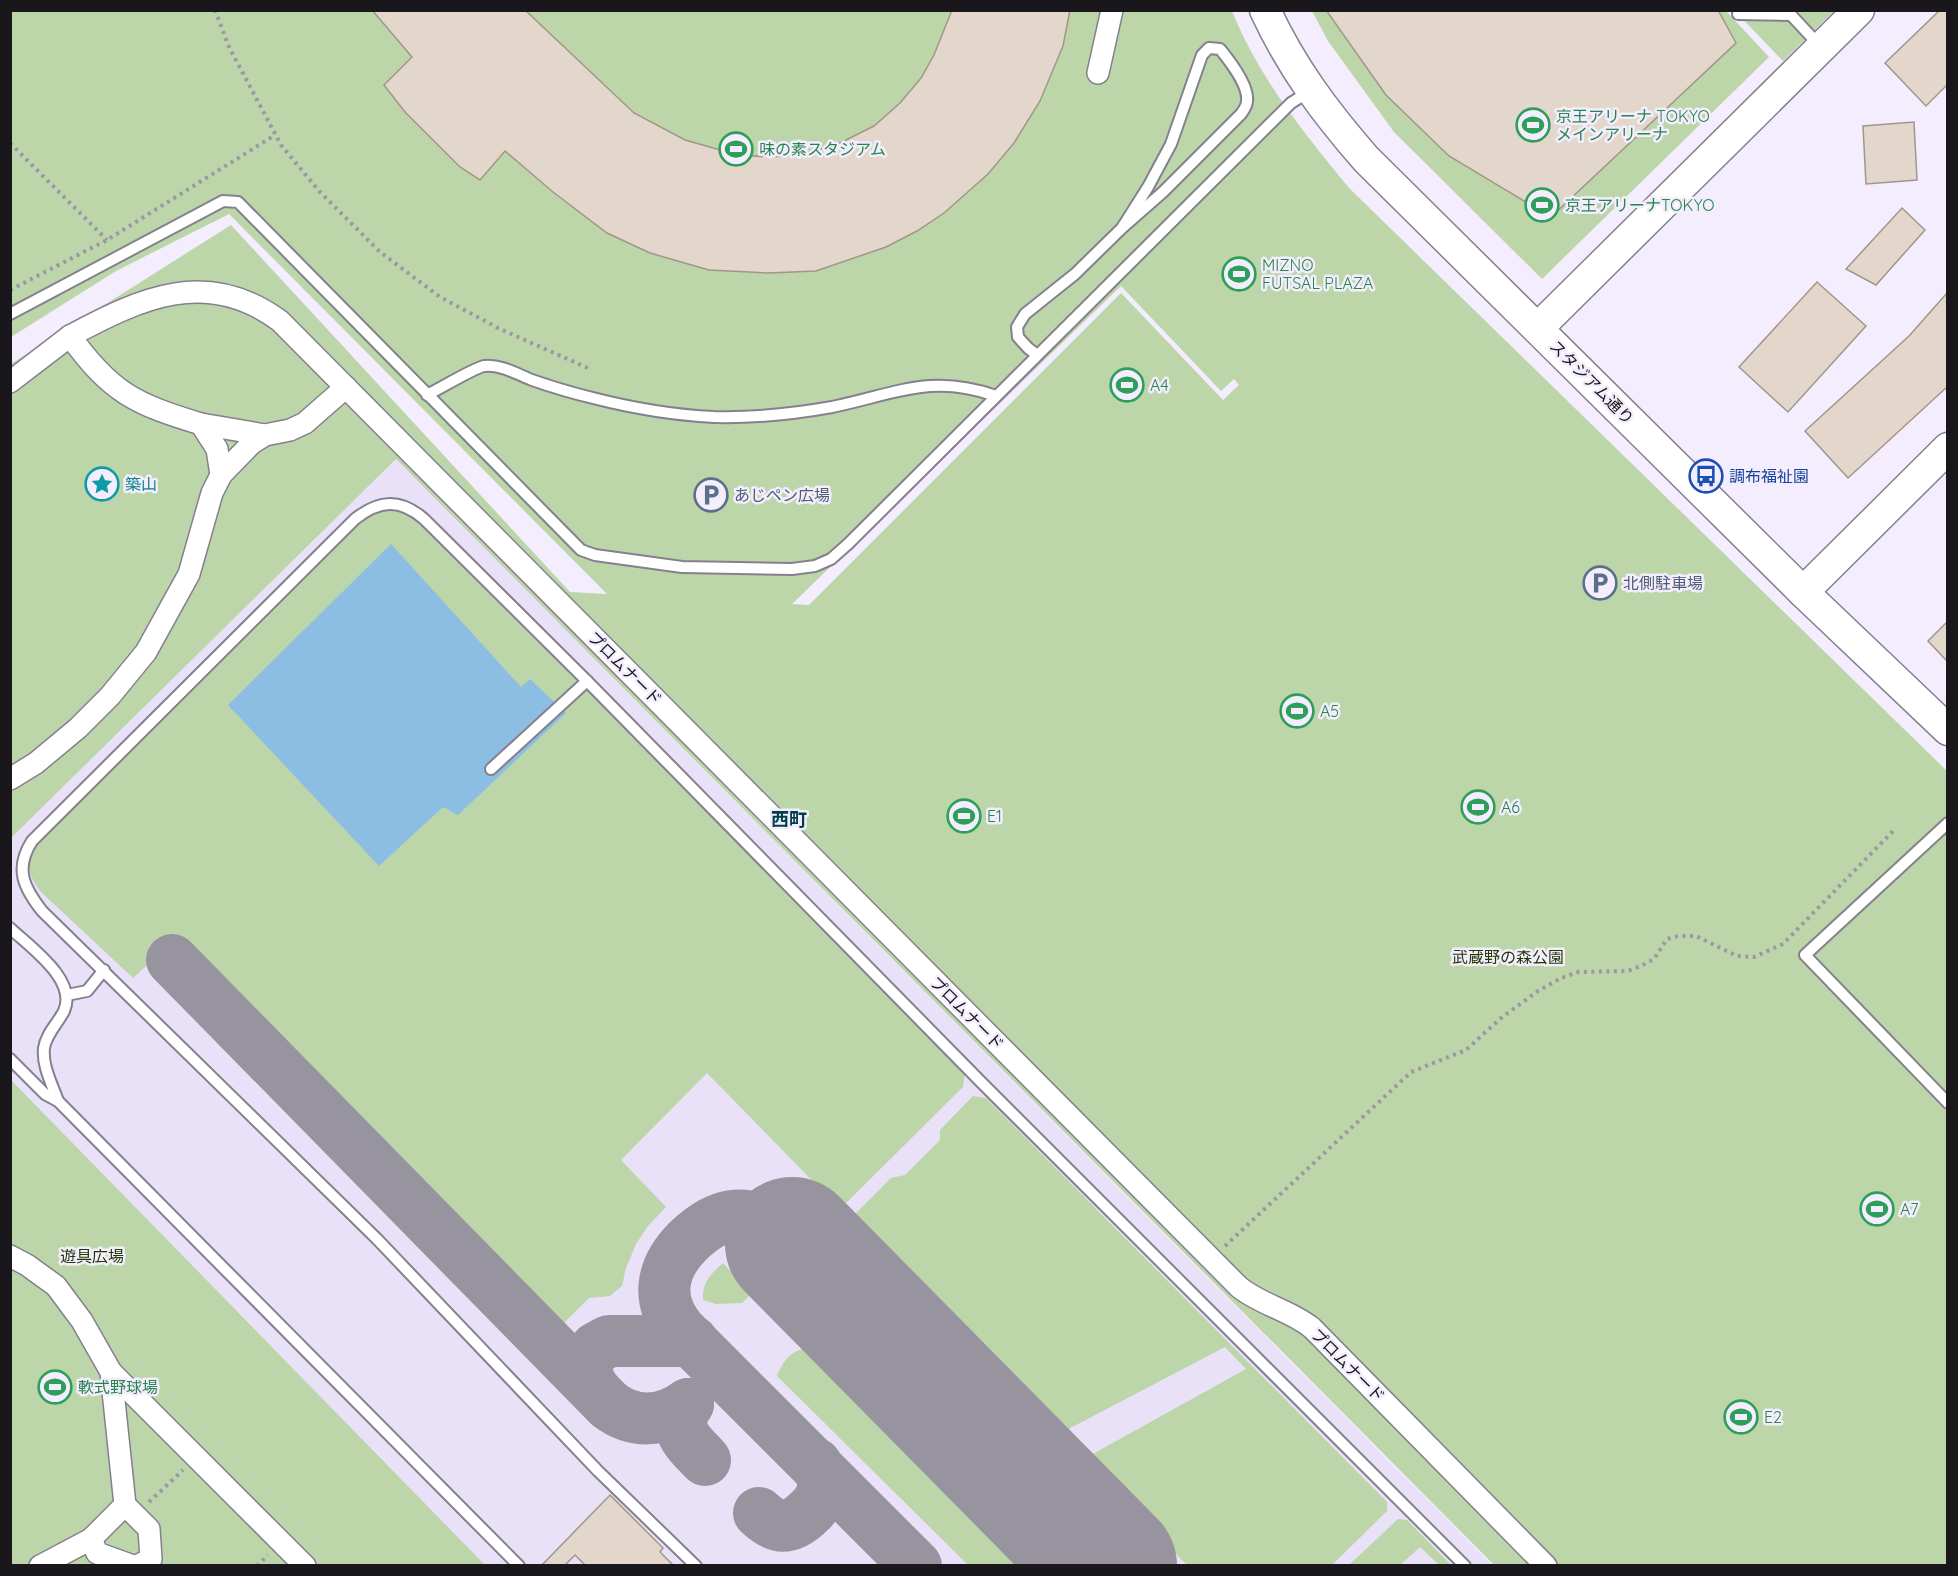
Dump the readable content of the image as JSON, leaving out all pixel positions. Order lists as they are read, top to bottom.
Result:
{
  "streets": {
    "street": ["スタジアム通り", "プロムナード"]
  },
  "districts": ["西町"],
  "parks": ["武蔵野の森公園", "遊具広場"],
  "places": {
    "sports": [
      "京王アリーナ TOKYO メインアリーナ",
      "味の素スタジアム",
      "京王アリーナTOKYO",
      "MIZNO FUTSAL PLAZA",
      "A4",
      "A5",
      "A6",
      "E1",
      "A7",
      "軟式野球場",
      "E2"
    ],
    "bus stop": ["調布福祉園"],
    "place": ["築山"],
    "parking": ["あじペン広場", "北側駐車場"]
  }
}
